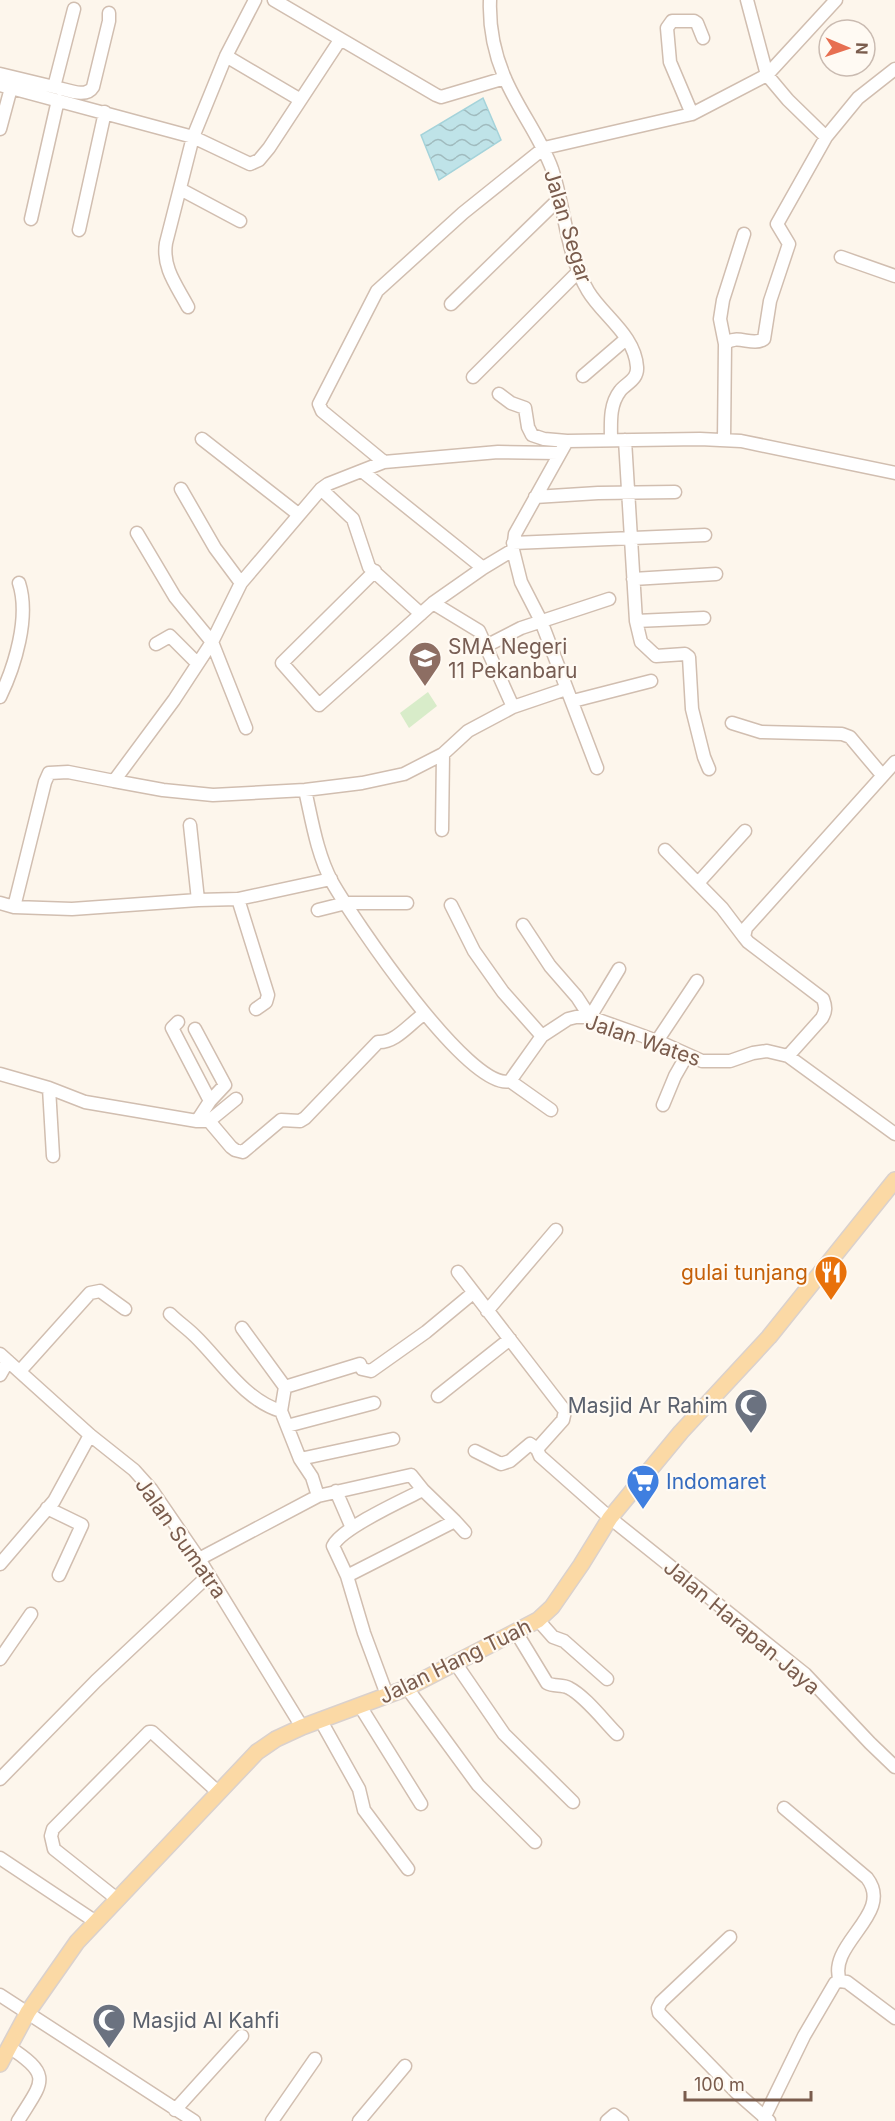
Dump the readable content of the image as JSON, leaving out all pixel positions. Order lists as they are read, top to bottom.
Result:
{
  "streets": {
    "main road": ["Jalan Hang Tuah"],
    "street": [
      "Jalan Segar",
      "Jalan Wates",
      "Jalan Sumatra",
      "Jalan Harapan Jaya"
    ]
  },
  "crossings": [
    ["Jalan Sumatra", "Jalan Hang Tuah"],
    ["Jalan Harapan Jaya", "Jalan Hang Tuah"]
  ],
  "places": {
    "school or university": ["SMA Negeri 11 Pekanbaru"],
    "restaurant": ["gulai tunjang"],
    "mosque": ["Masjid Ar Rahim", "Masjid Al Kahfi"],
    "supermarket": ["Indomaret"]
  },
  "scale_bar": "100 m",
  "north": "right"
}
